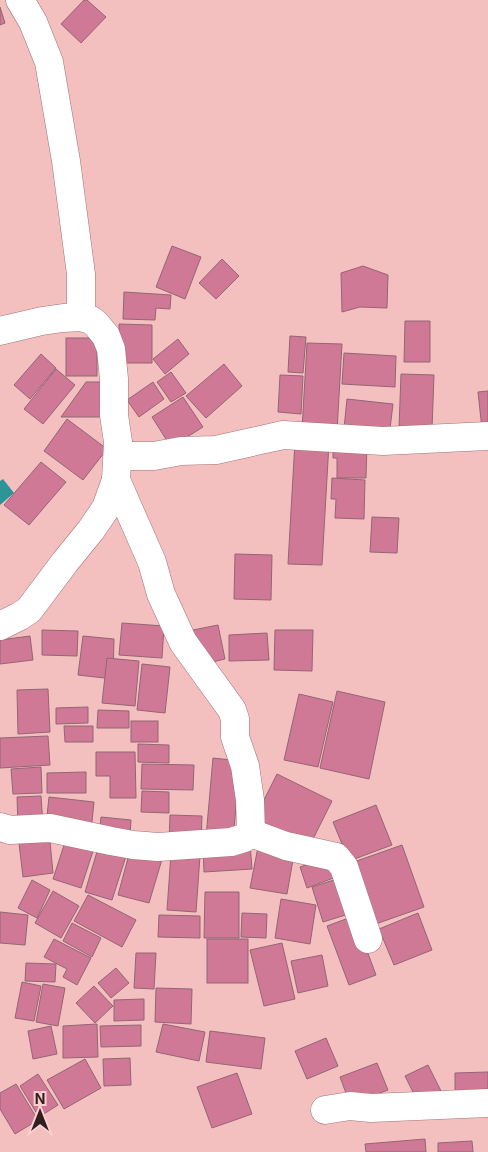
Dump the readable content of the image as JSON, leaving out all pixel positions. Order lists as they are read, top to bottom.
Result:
{
  "north": "top"
}
